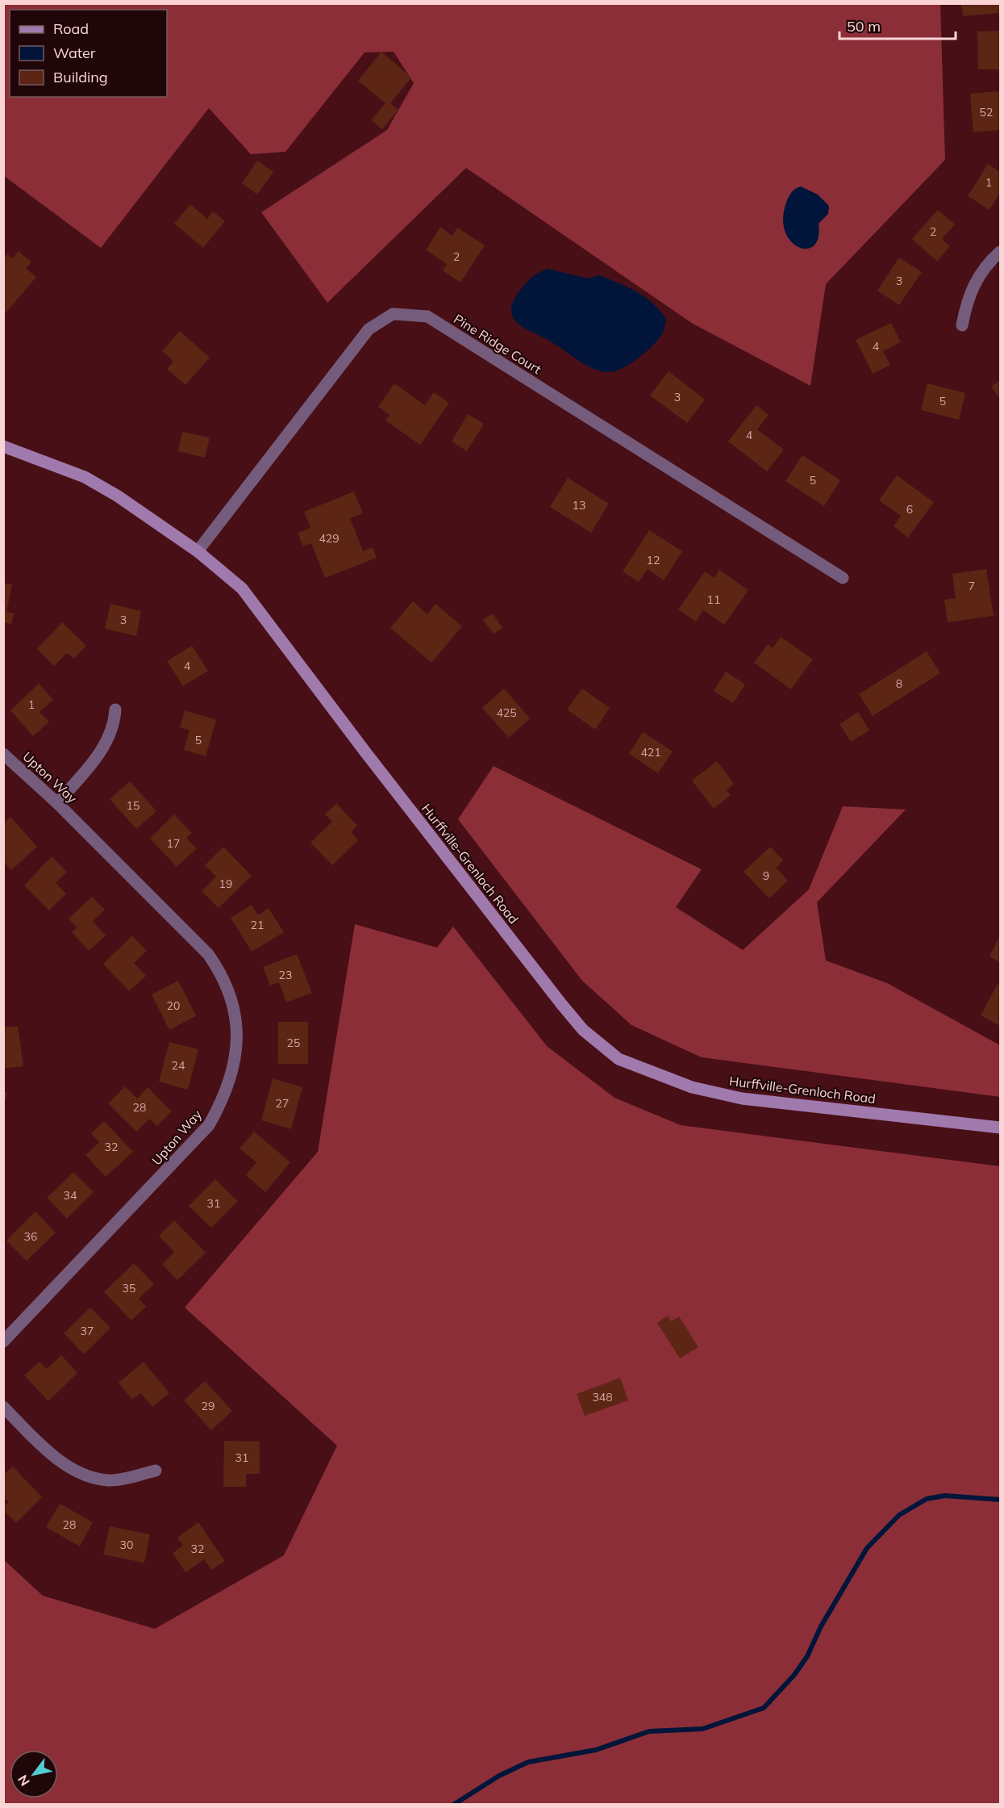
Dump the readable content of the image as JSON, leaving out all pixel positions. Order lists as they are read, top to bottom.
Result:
{
  "streets": {
    "main road": ["Hurffville-Grenloch Road"],
    "street": ["Pine Ridge Court", "Upton Way"]
  },
  "crossings": [
    ["Pine Ridge Court", "Hurffville-Grenloch Road"]
  ],
  "house_numbers": [
    "52",
    "1",
    "2",
    "2",
    "3",
    "4",
    "3",
    "5",
    "4",
    "5",
    "13",
    "6",
    "429",
    "12",
    "7",
    "11",
    "3",
    "4",
    "8",
    "1",
    "425",
    "5",
    "421",
    "15",
    "17",
    "9",
    "19",
    "21",
    "23",
    "20",
    "25",
    "24",
    "27",
    "28",
    "32",
    "34",
    "31",
    "36",
    "35",
    "37",
    "348",
    "29",
    "31",
    "28",
    "30",
    "32"
  ],
  "legend": ["Road", "Water", "Building"],
  "scale_bar": "50 m",
  "north": "bottom left"
}
